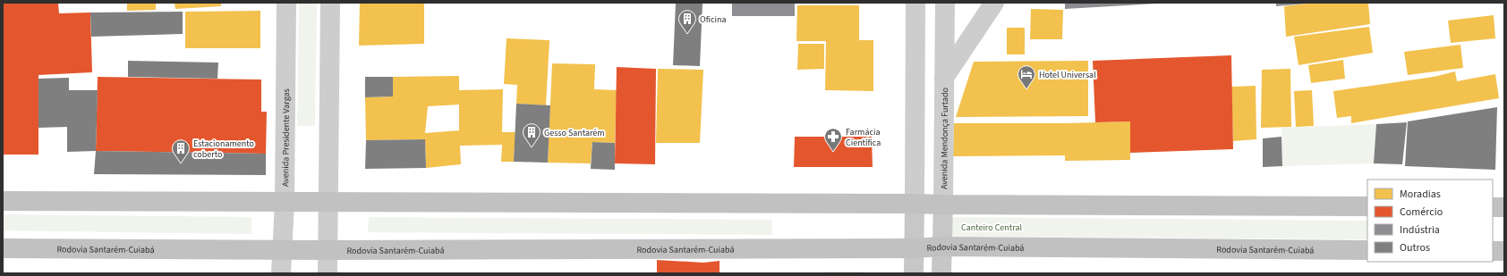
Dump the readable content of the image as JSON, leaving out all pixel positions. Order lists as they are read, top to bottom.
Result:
{
  "streets": {
    "highway": ["Rodovia Santarém-Cuiabá"],
    "main road": ["Avenida Mendonça Furtado"],
    "street": ["Avenida Presidente Vargas"]
  },
  "crossings": [
    ["Avenida Presidente Vargas", "Rodovia Santarém-Cuiabá"],
    ["Avenida Mendonça Furtado", "Rodovia Santarém-Cuiabá"]
  ],
  "parks": ["Canteiro Central"],
  "places": {
    "building": ["Oficina", "Gesso Santarém", "Estacionamento coberto"],
    "hotel": ["Hotel Universal"],
    "pharmacy": ["Farmácia Científica"]
  },
  "legend": [
    "Moradias",
    "Comércio",
    "Indústria",
    "Outros"
  ]
}
